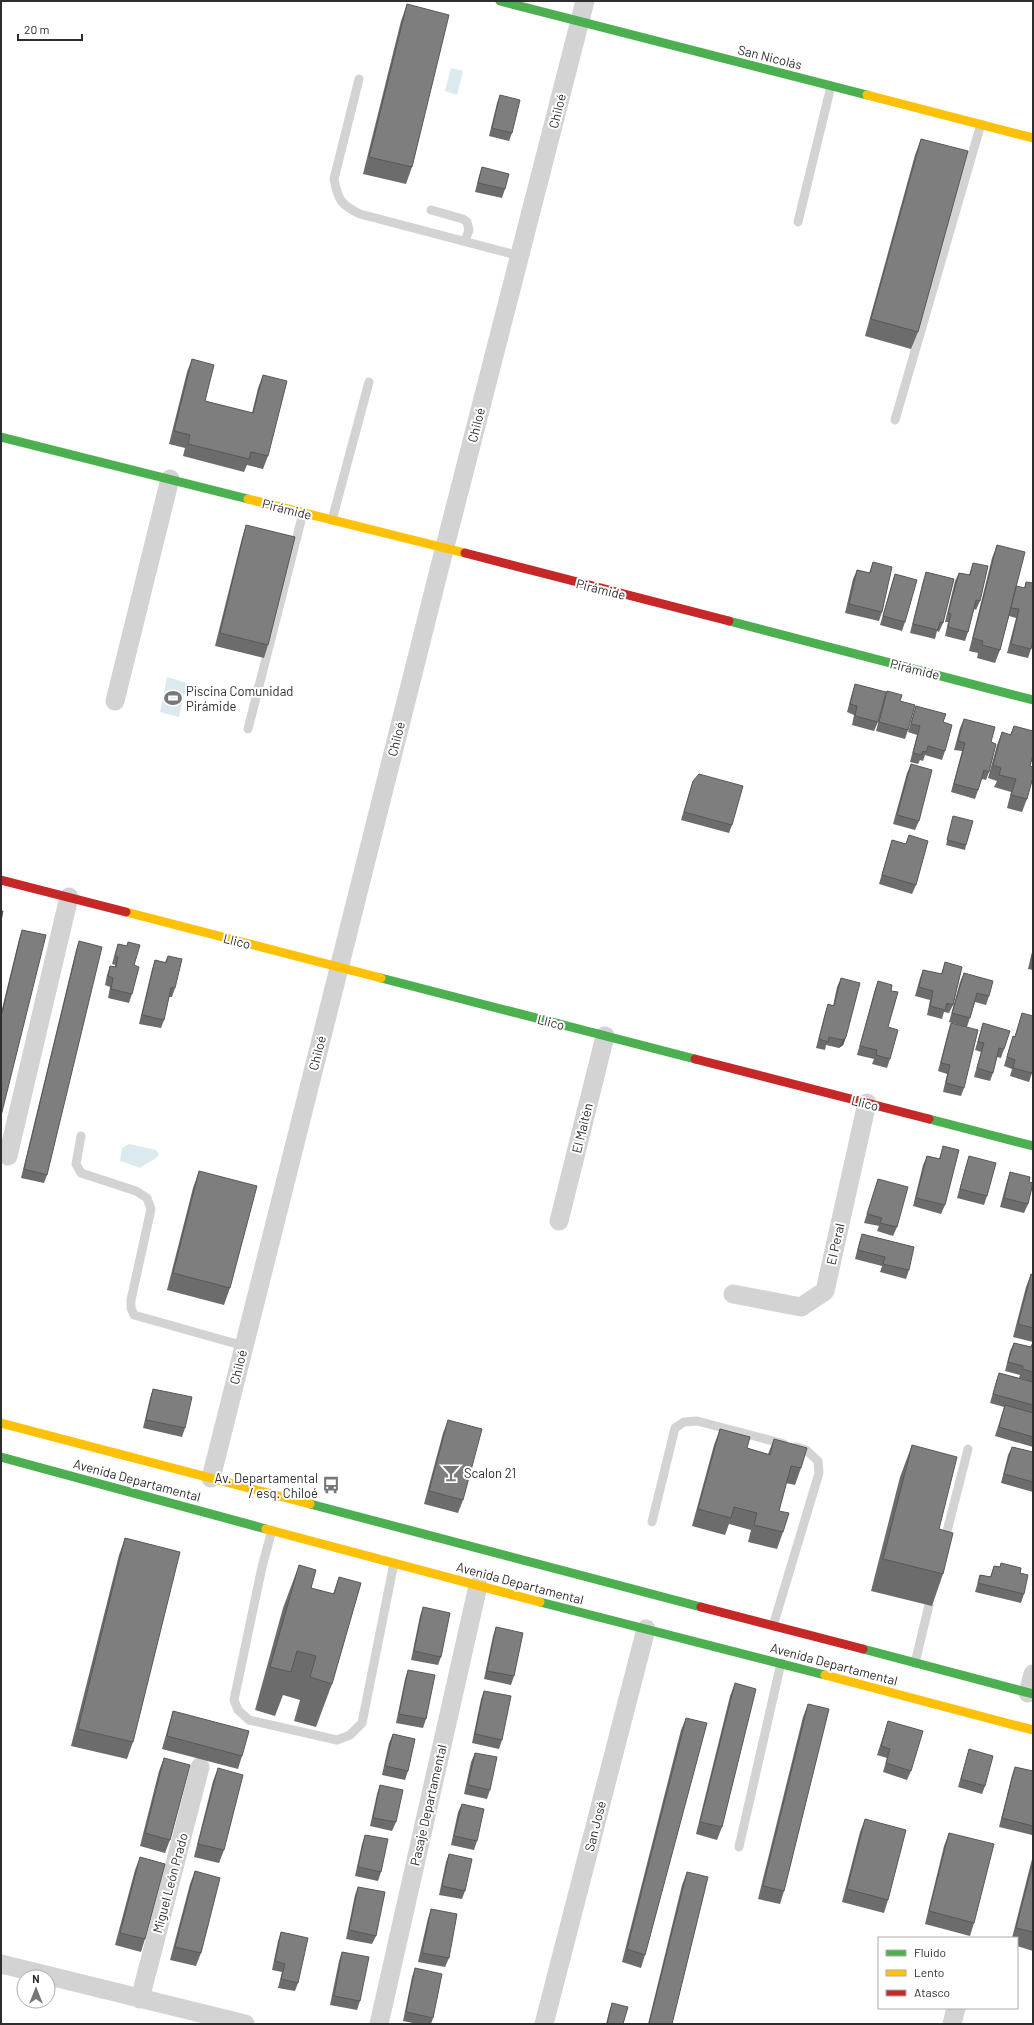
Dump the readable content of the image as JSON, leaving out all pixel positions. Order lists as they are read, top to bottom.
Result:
{
  "streets": {
    "street": [
      "San Nicolás",
      "Chiloé",
      "Pirámide",
      "Llico",
      "El Maitén",
      "El Peral",
      "Avenida Departamental",
      "Pasaje Departamental",
      "San José",
      "Miguel León Prado"
    ]
  },
  "crossings": [
    ["San Nicolás", "Chiloé"],
    ["Chiloé", "Pirámide"],
    ["Chiloé", "Llico"],
    ["Chiloé", "Avenida Departamental"],
    ["Llico", "El Maitén"],
    ["Llico", "El Peral"],
    ["Avenida Departamental", "Pasaje Departamental"],
    ["Avenida Departamental", "San José"]
  ],
  "places": {
    "sports": ["Piscina Comunidad Pirámide"],
    "bar": ["Scalon 21"],
    "bus stop": ["Av. Departamental / esq. Chiloé"]
  },
  "legend": ["Fluido", "Lento", "Atasco"],
  "scale_bar": "20 m",
  "north": "top"
}
